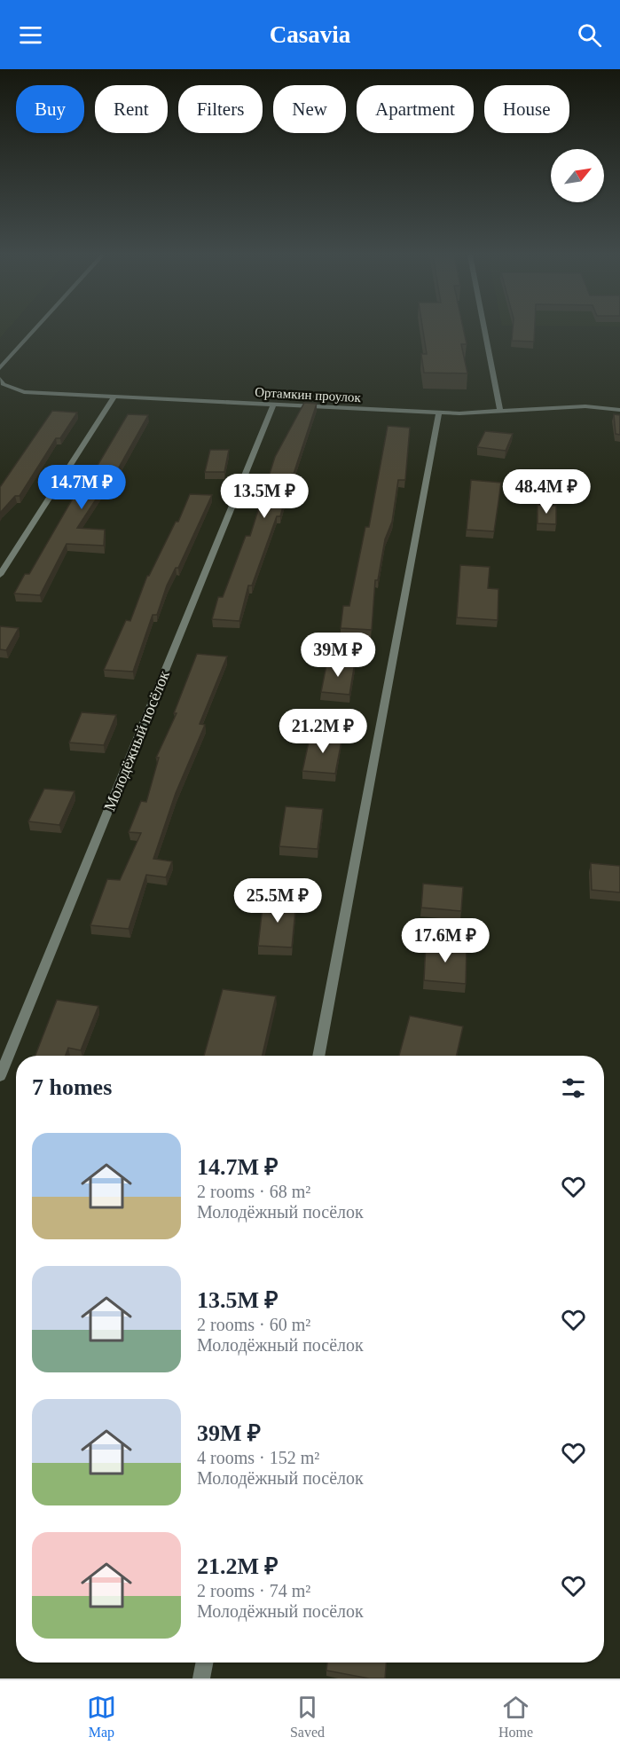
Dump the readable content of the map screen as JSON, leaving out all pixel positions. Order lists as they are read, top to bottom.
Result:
{
  "streets": {
    "street": ["Ортамкин проулок", "Молодёжный посёлок"]
  },
  "crossings": [
    ["Ортамкин проулок", "Молодёжный посёлок"]
  ],
  "north": "top right",
  "page": {
    "header": "Casavia",
    "chip": [
      "Buy",
      "Rent",
      "Filters",
      "New",
      "Apartment",
      "House"
    ],
    "price": [
      "14.7M ₽",
      "48.4M ₽",
      "13.5M ₽",
      "39M ₽",
      "21.2M ₽",
      "25.5M ₽",
      "17.6M ₽"
    ],
    "heading": "7 homes",
    "list": [
      {
        "name": "14.7M ₽",
        "note": "2 rooms · 68 m² · Молодёжный посёлок"
      },
      {
        "name": "13.5M ₽",
        "note": "2 rooms · 60 m² · Молодёжный посёлок"
      },
      {
        "name": "39M ₽",
        "note": "4 rooms · 152 m² · Молодёжный посёлок"
      },
      {
        "name": "21.2M ₽",
        "note": "2 rooms · 74 m² · Молодёжный посёлок"
      }
    ],
    "tabs": ["Map", "Saved", "Home"]
  }
}
